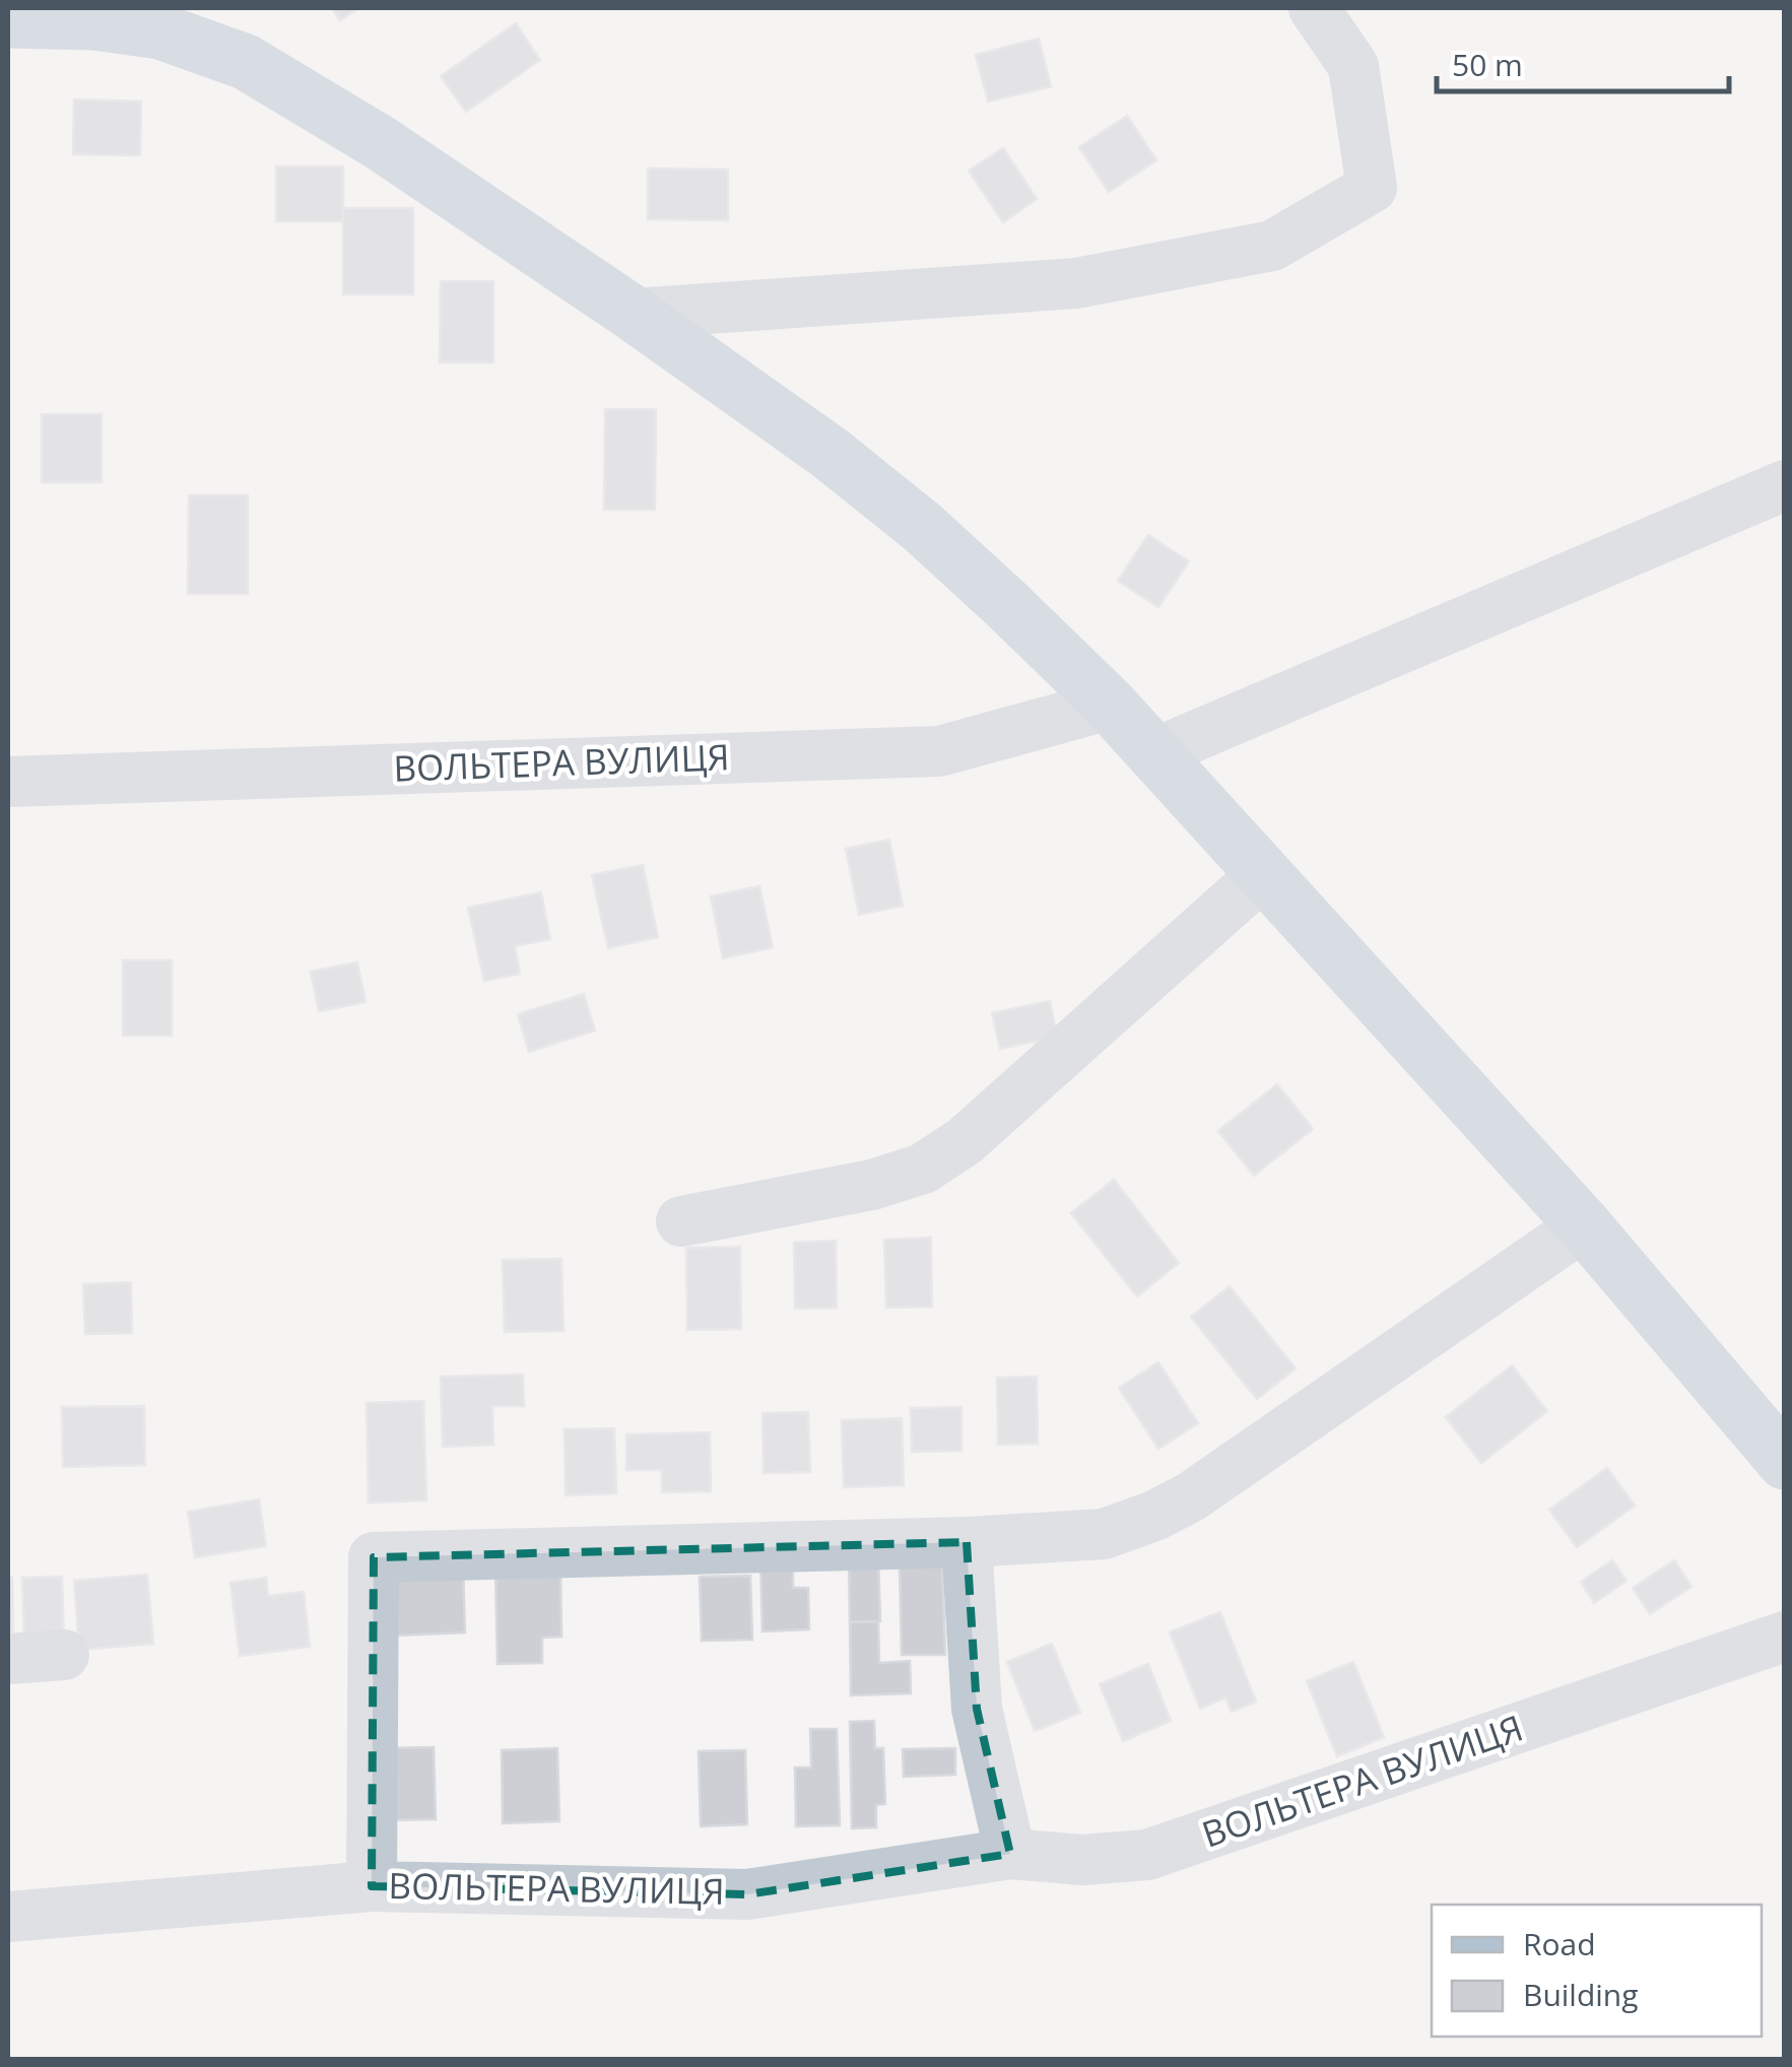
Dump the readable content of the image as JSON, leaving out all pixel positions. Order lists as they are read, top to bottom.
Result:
{
  "streets": {
    "street": ["ВОЛЬТЕРА ВУЛИЦЯ"]
  },
  "legend": ["Road", "Building"],
  "scale_bar": "50 m"
}
